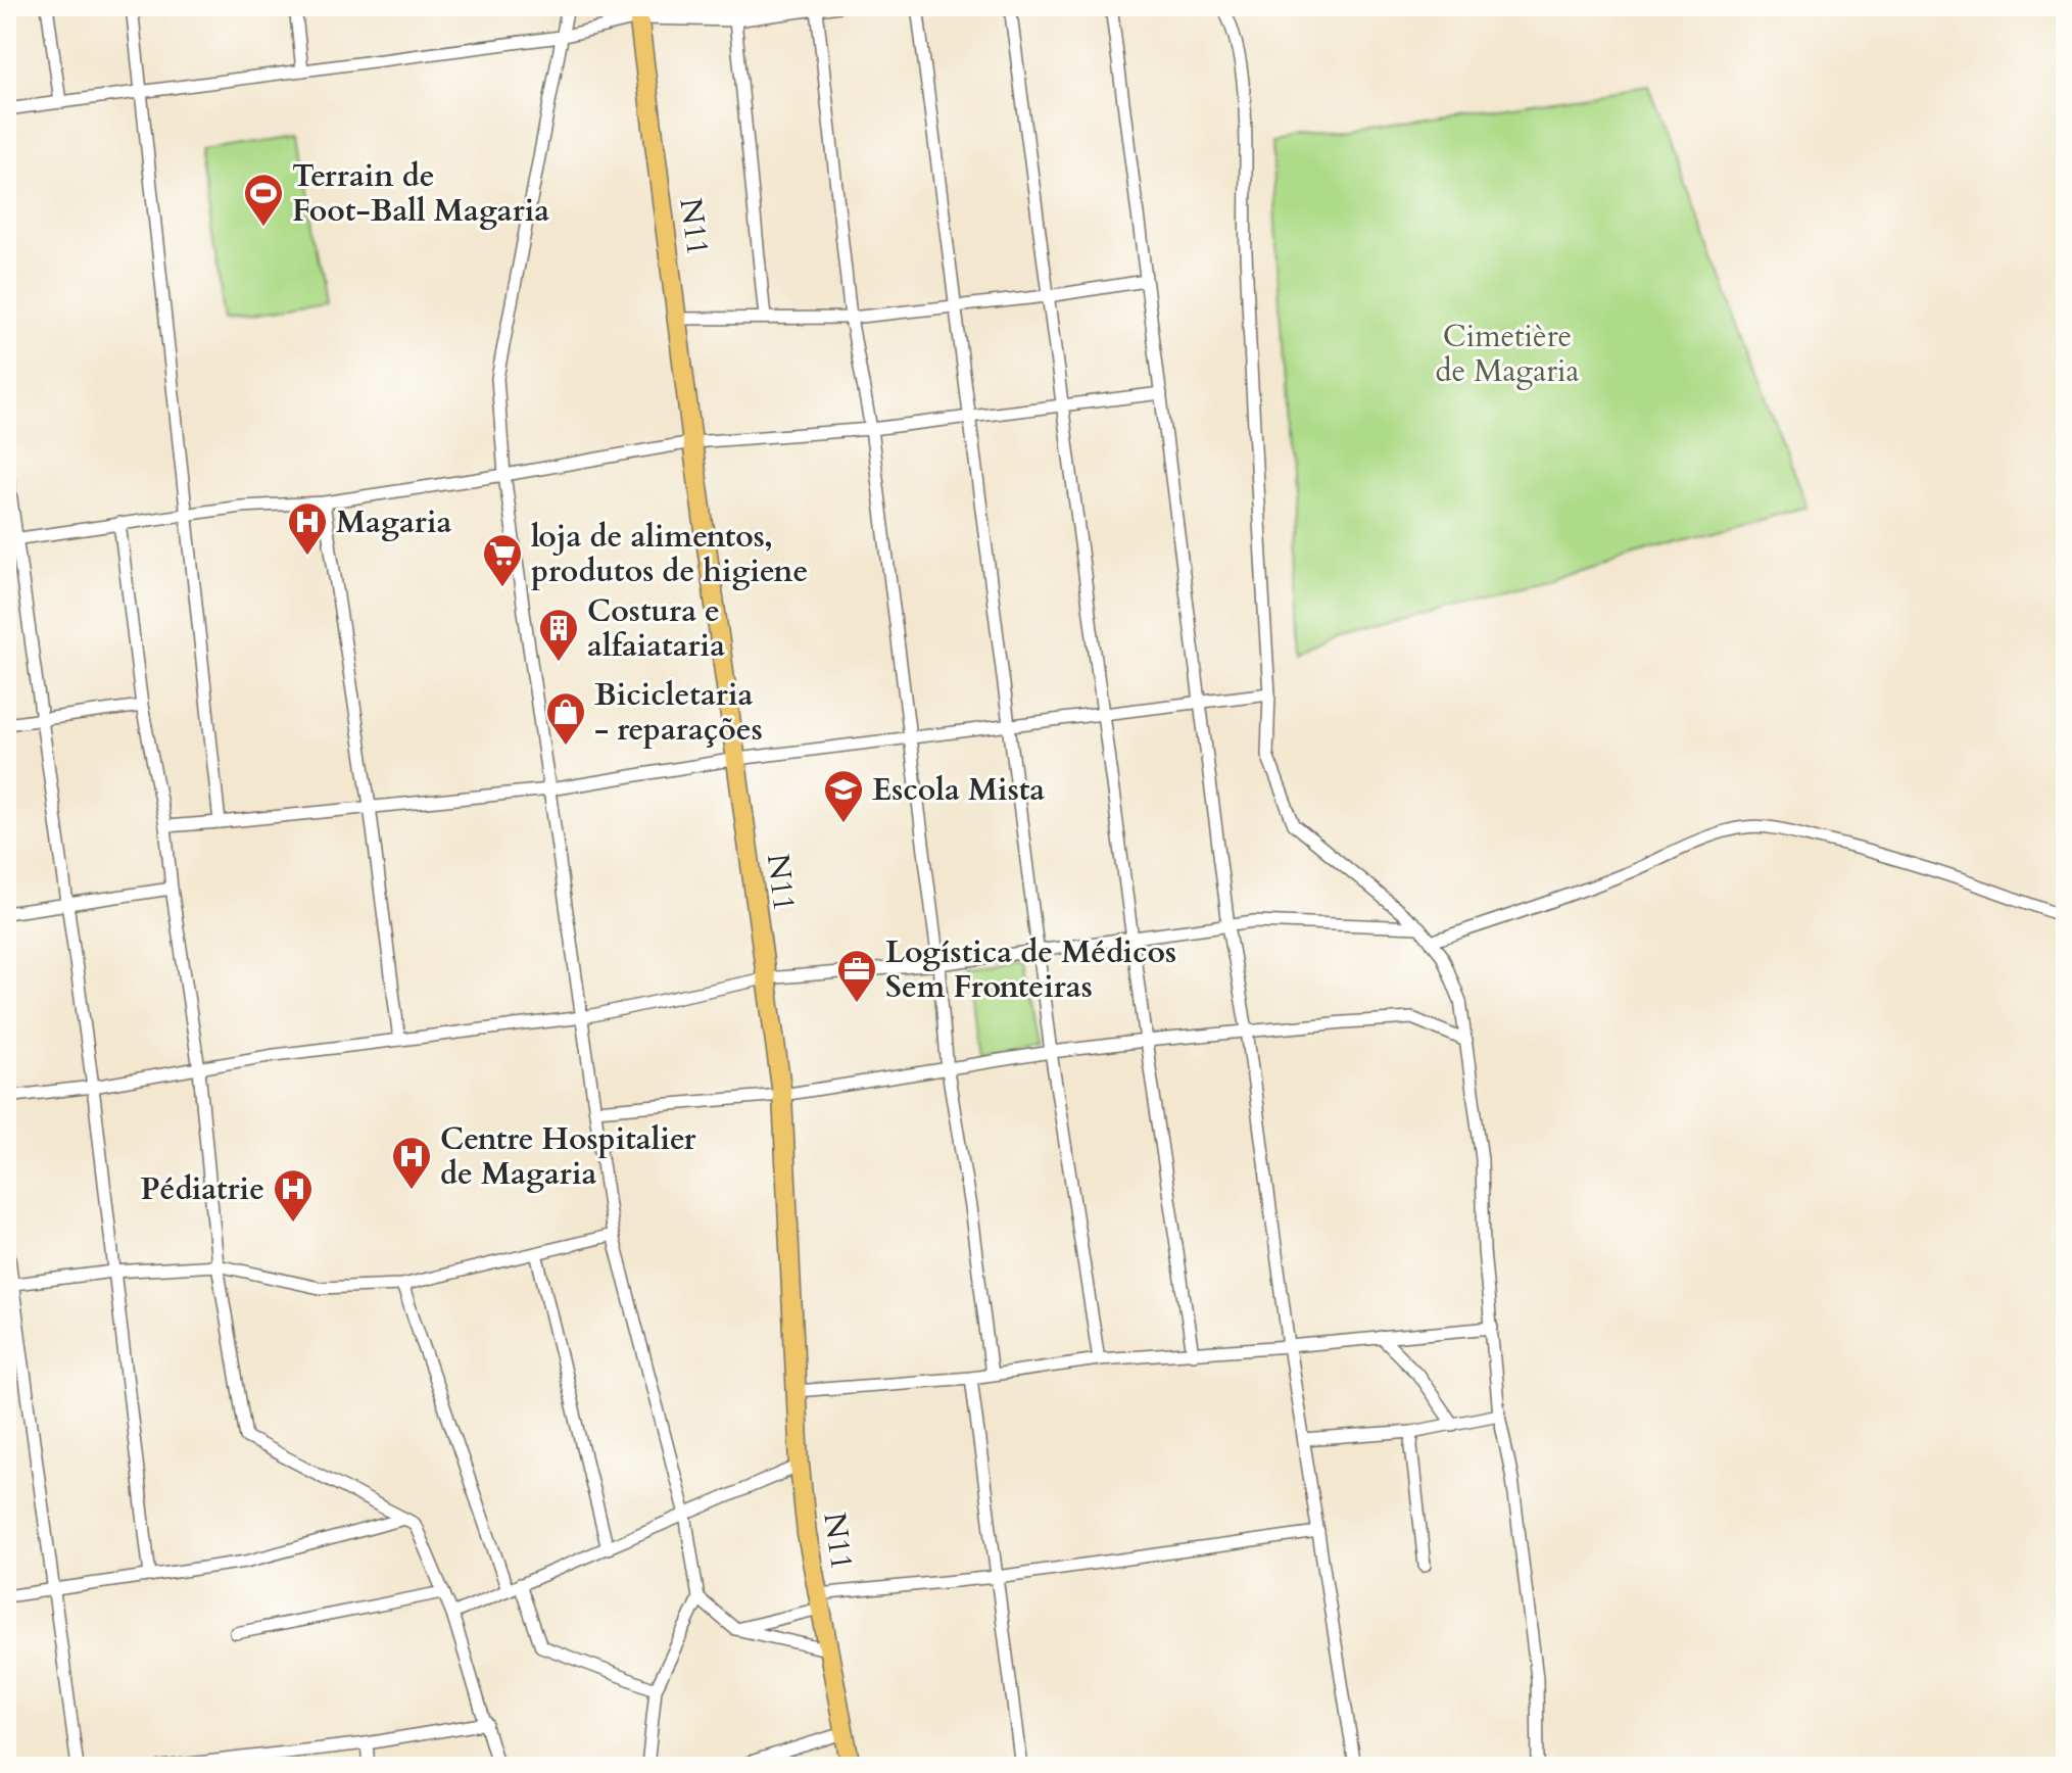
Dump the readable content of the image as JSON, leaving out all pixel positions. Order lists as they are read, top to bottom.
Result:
{
  "streets": {
    "main road": ["N11"]
  },
  "parks": ["Cimetière de Magaria"],
  "places": {
    "sports": ["Terrain de Foot-Ball Magaria"],
    "hospital": ["Magaria", "Centre Hospitalier de Magaria", "Pédiatrie"],
    "supermarket": ["loja de alimentos, produtos de higiene"],
    "building": ["Costura e alfaiataria"],
    "shop": ["Bicicletaria - reparações"],
    "school or university": ["Escola Mista"],
    "office": ["Logística de Médicos Sem Fronteiras"]
  }
}
